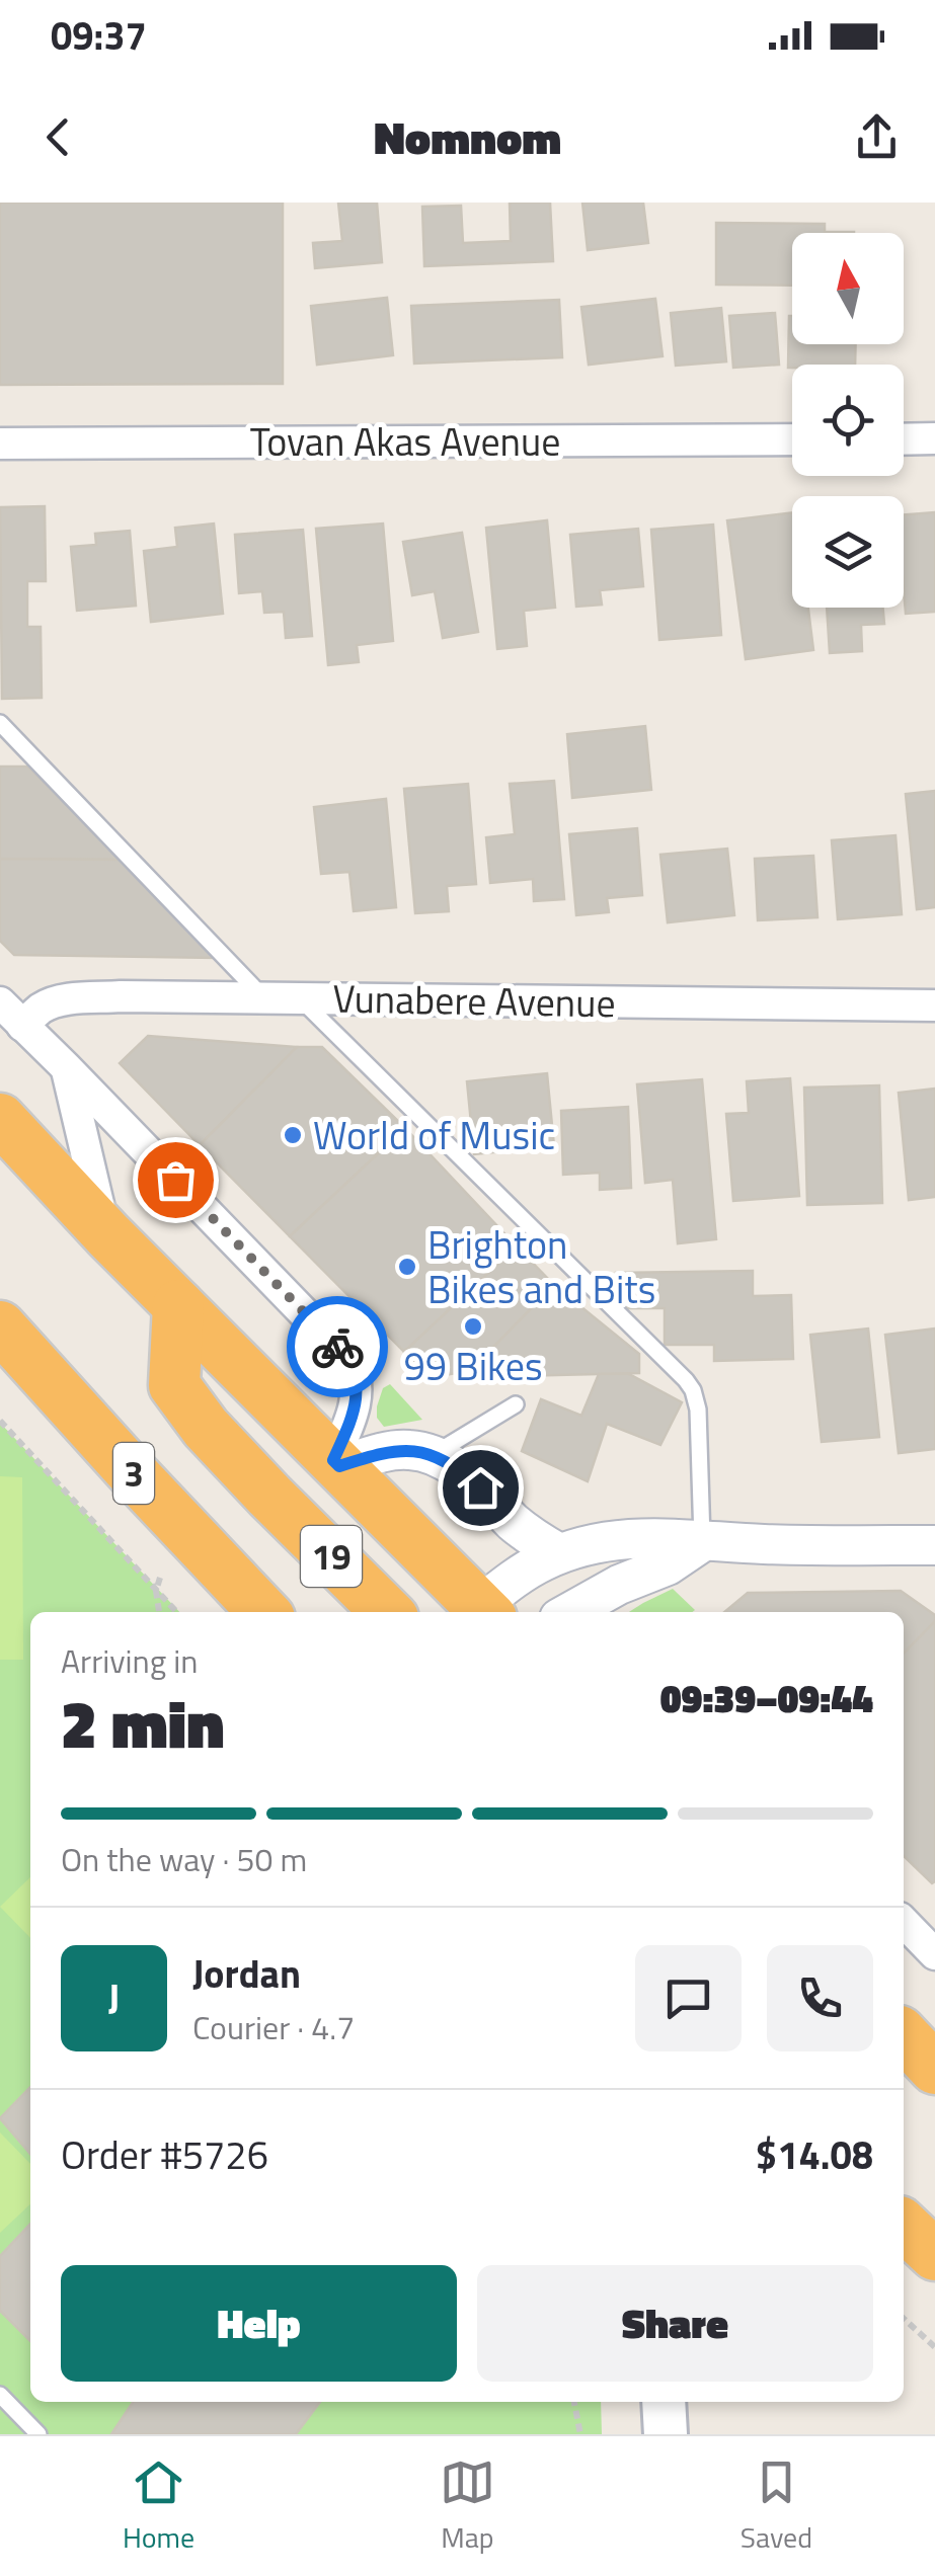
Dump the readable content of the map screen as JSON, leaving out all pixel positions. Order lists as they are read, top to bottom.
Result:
{
  "streets": {
    "highway": ["3", "19"],
    "street": ["Tovan Akas Avenue", "Vunabere Avenue"]
  },
  "places": ["World of Music", "Brighton Bikes and Bits", "99 Bikes"],
  "north": "top",
  "page": {
    "status": "09:37",
    "header": "Nomnom",
    "heading": ["2 min", "Arriving in", "09:39–09:44"],
    "panel": [
      "Jordan",
      "Courier · 4.7",
      "Order #5726",
      "$14.08"
    ],
    "bar": "On the way · 50 m",
    "round": "J",
    "buttons": ["Help", "Share"],
    "tabs": ["Home", "Map", "Saved"]
  }
}
